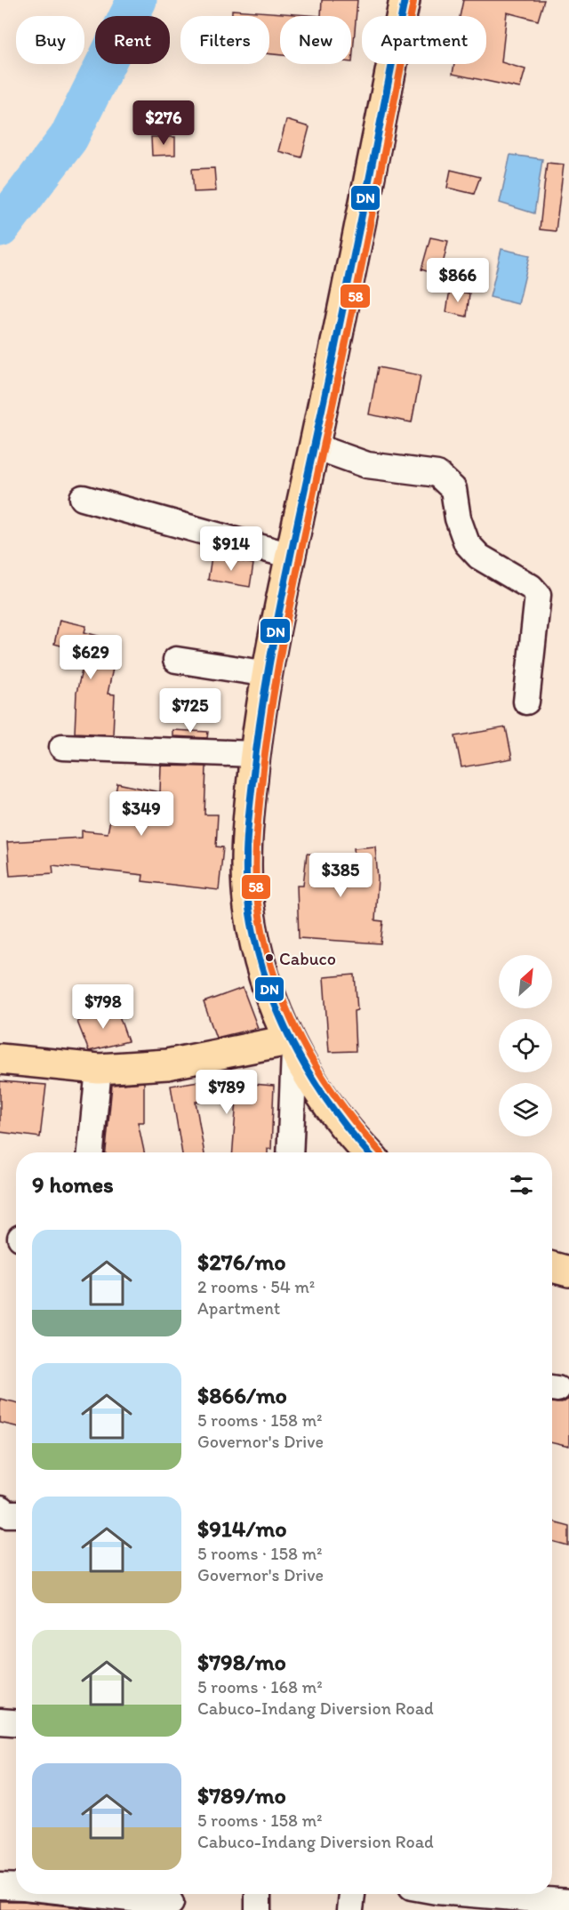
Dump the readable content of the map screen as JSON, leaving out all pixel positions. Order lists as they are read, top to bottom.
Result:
{
  "places": ["Cabuco"],
  "lines": ["transit line DN", "transit line 58"],
  "north": "top right",
  "page": {
    "chip": [
      "Buy",
      "Rent",
      "Filters",
      "New",
      "Apartment"
    ],
    "price": [
      "$276",
      "$866",
      "$914",
      "$629",
      "$725",
      "$349",
      "$385",
      "$798",
      "$789"
    ],
    "heading": "9 homes",
    "list": [
      {
        "name": "$276/mo",
        "note": "2 rooms · 54 m² · Apartment"
      },
      {
        "name": "$866/mo",
        "note": "5 rooms · 158 m² · Governor's Drive"
      },
      {
        "name": "$914/mo",
        "note": "5 rooms · 158 m² · Governor's Drive"
      },
      {
        "name": "$798/mo",
        "note": "5 rooms · 168 m² · Cabuco-Indang Diversion Road"
      },
      {
        "name": "$789/mo",
        "note": "5 rooms · 158 m² · Cabuco-Indang Diversion Road"
      }
    ]
  }
}
